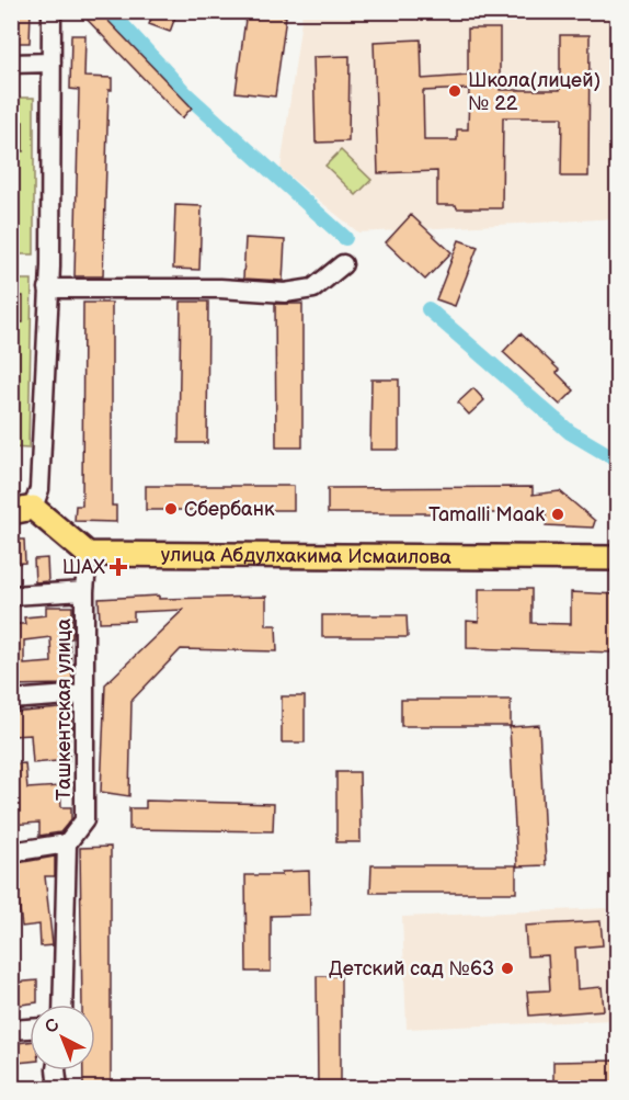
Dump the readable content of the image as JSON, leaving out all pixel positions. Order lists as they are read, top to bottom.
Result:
{
  "streets": {
    "main road": ["улица Абдулхакима Исмаилова"],
    "street": ["Ташкентская улица"]
  },
  "crossings": [
    ["улица Абдулхакима Исмаилова", "Ташкентская улица"]
  ],
  "places": {
    "other": [
      "Школа(лицей) № 22",
      "Сбербанк",
      "Tamalli Maak",
      "Детский сад №63"
    ],
    "health": ["ШАХ"]
  },
  "north": "top left"
}
